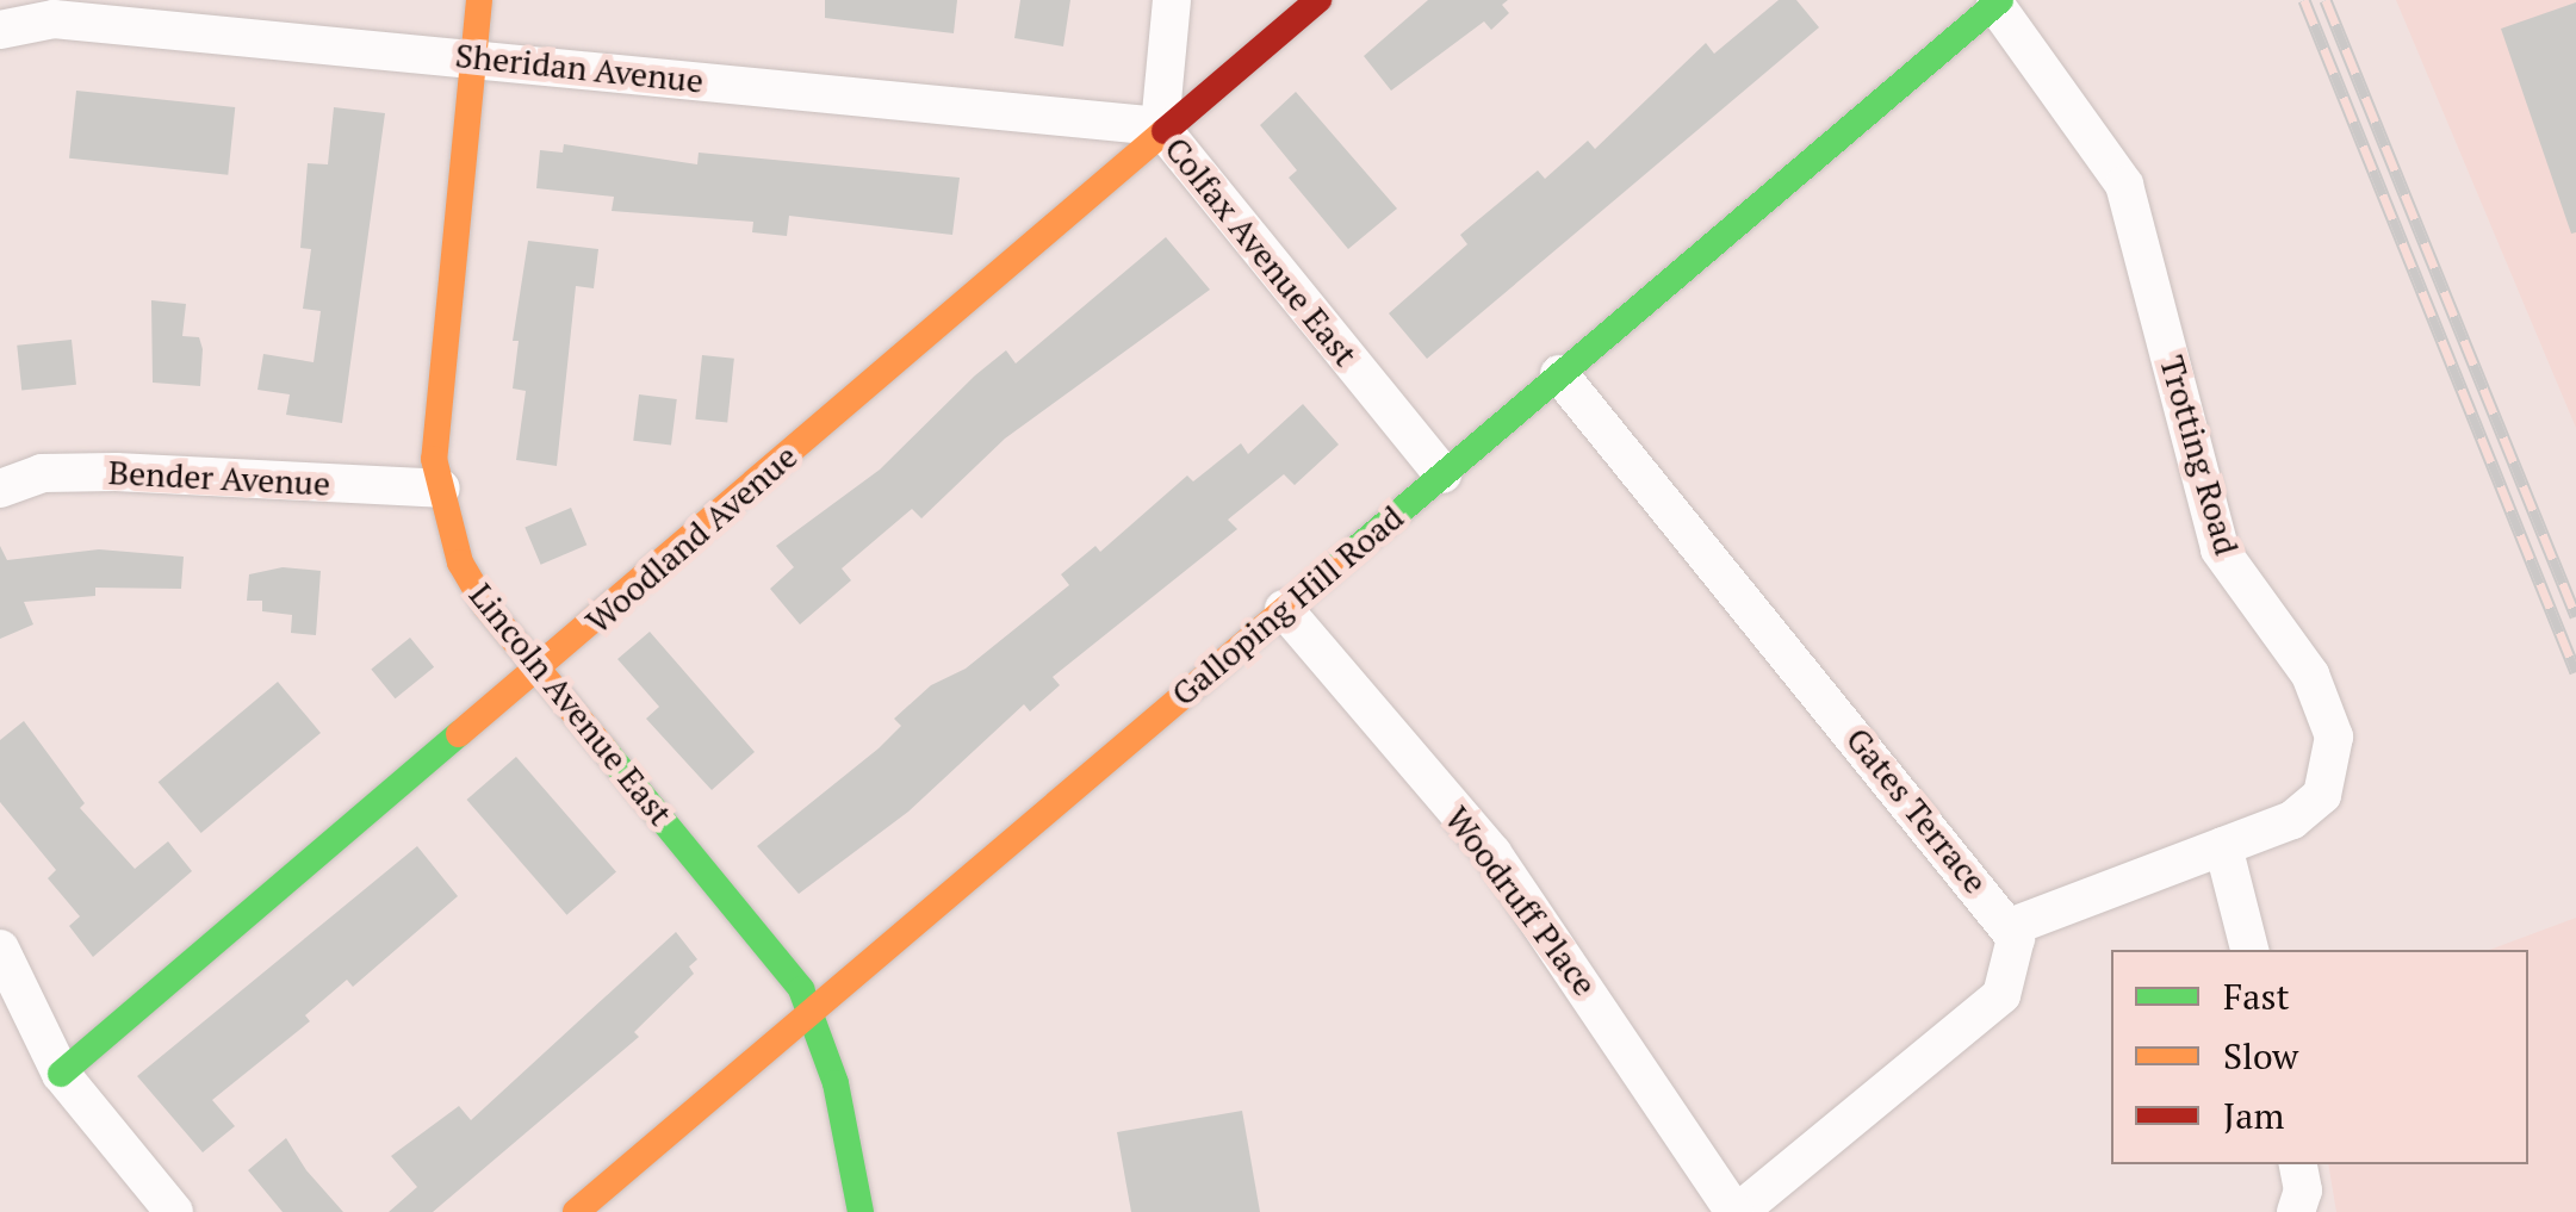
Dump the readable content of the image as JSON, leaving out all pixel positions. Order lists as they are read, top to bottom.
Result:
{
  "streets": {
    "street": [
      "Sheridan Avenue",
      "Colfax Avenue East",
      "Trotting Road",
      "Bender Avenue",
      "Woodland Avenue",
      "Galloping Hill Road",
      "Lincoln Avenue East",
      "Gates Terrace",
      "Woodruff Place"
    ]
  },
  "crossings": [
    ["Sheridan Avenue", "Colfax Avenue East"],
    ["Sheridan Avenue", "Woodland Avenue"],
    ["Sheridan Avenue", "Lincoln Avenue East"],
    ["Colfax Avenue East", "Woodland Avenue"],
    ["Colfax Avenue East", "Galloping Hill Road"],
    ["Trotting Road", "Galloping Hill Road"],
    ["Trotting Road", "Gates Terrace"],
    ["Bender Avenue", "Lincoln Avenue East"],
    ["Woodland Avenue", "Lincoln Avenue East"],
    ["Galloping Hill Road", "Lincoln Avenue East"],
    ["Galloping Hill Road", "Gates Terrace"],
    ["Galloping Hill Road", "Woodruff Place"],
    ["Gates Terrace", "Woodruff Place"]
  ],
  "legend": ["Fast", "Slow", "Jam"]
}
